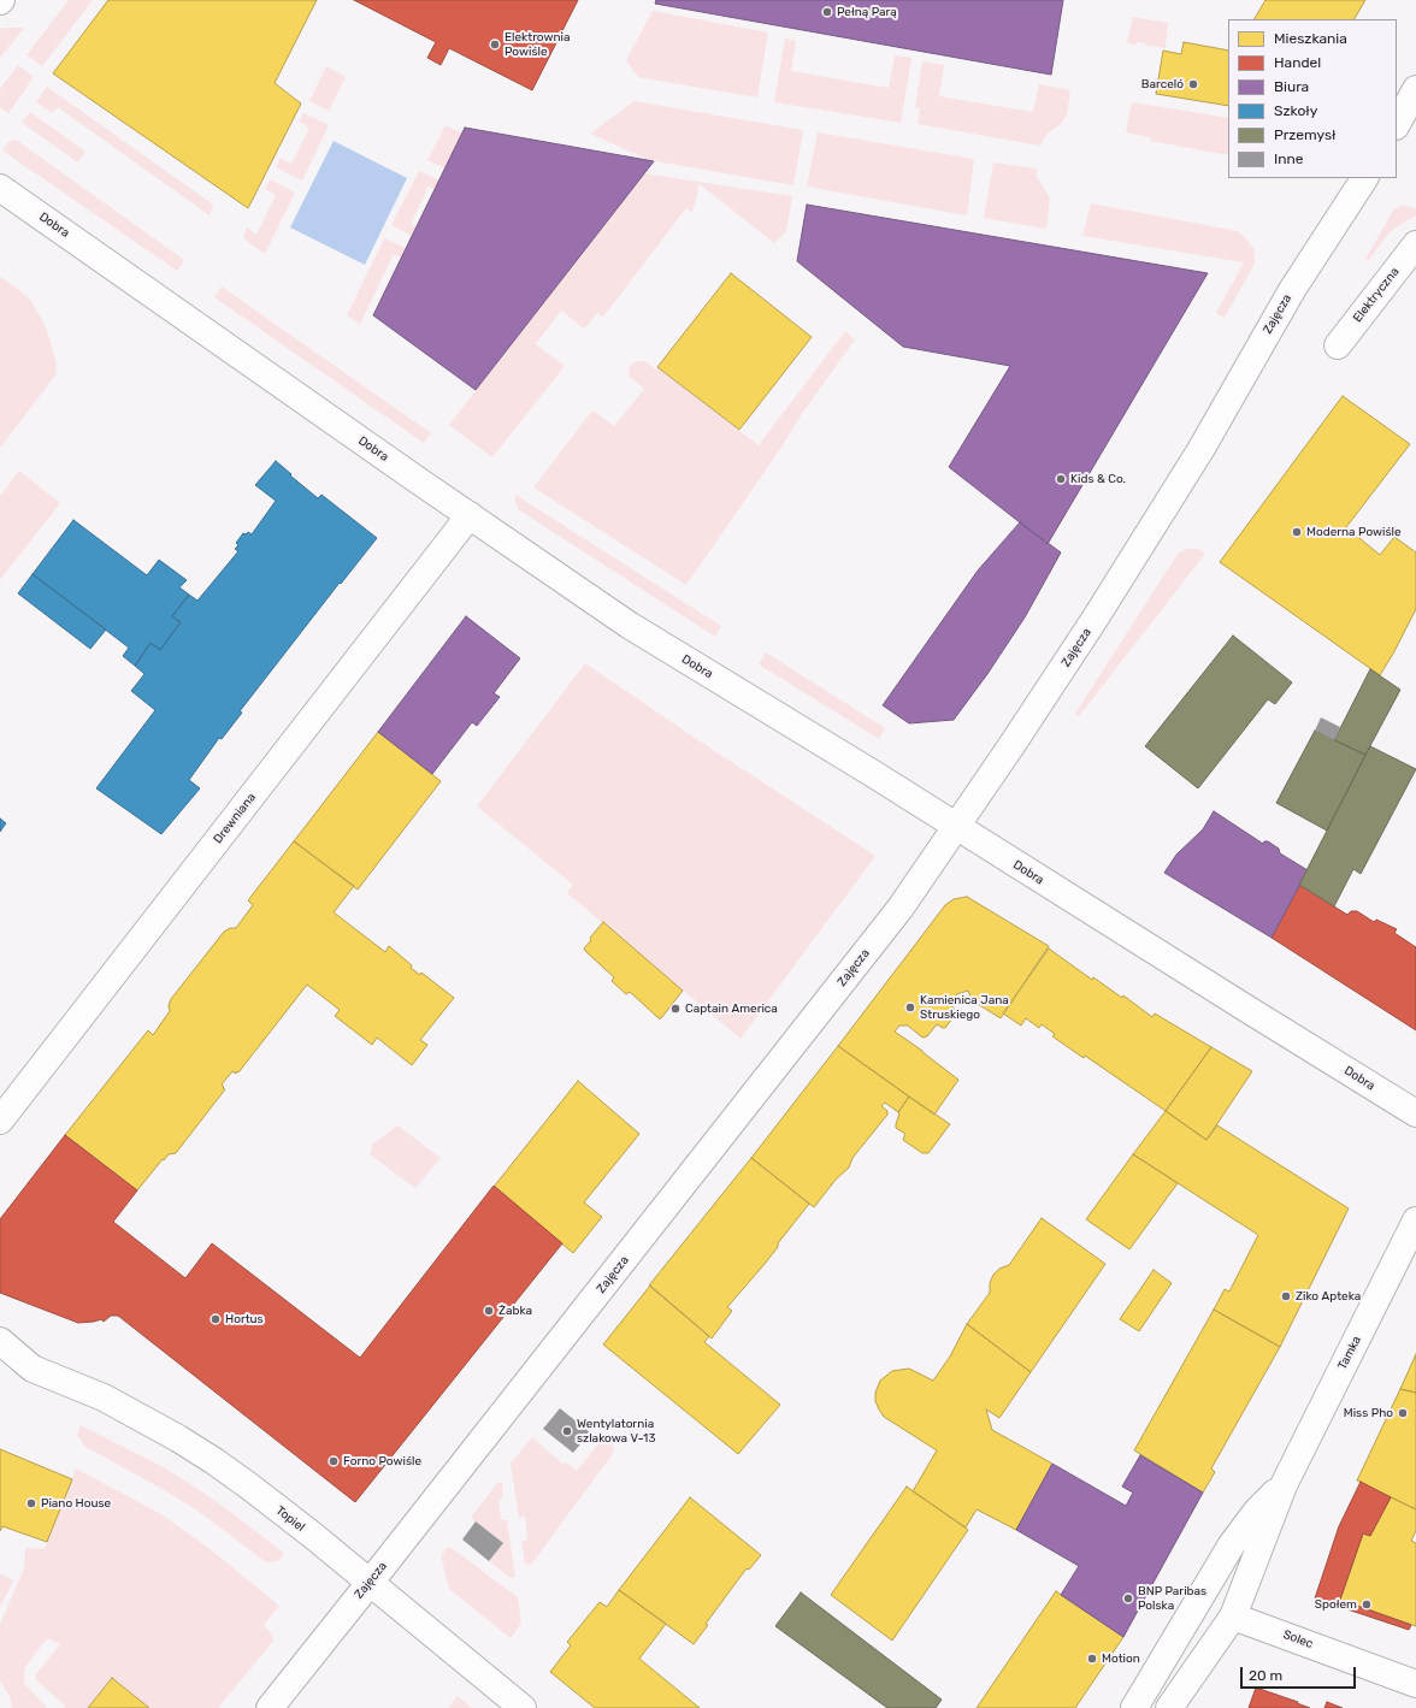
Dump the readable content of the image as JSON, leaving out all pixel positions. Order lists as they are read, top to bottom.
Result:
{
  "streets": {
    "street": [
      "Dobra",
      "Elektryczna",
      "Zajęcza",
      "Drewniana",
      "Tamka",
      "Topiel",
      "Solec"
    ]
  },
  "crossings": [
    ["Dobra", "Zajęcza"],
    ["Dobra", "Drewniana"],
    ["Zajęcza", "Topiel"],
    ["Tamka", "Solec"]
  ],
  "places": [
    "Pełną Parą",
    "Elektrownia Powiśle",
    "Barceló",
    "Kids & Co.",
    "Moderna Powiśle",
    "Kamienica Jana Struskiego",
    "Captain America",
    "Ziko Apteka",
    "Żabka",
    "Hortus",
    "Miss Pho",
    "Wentylatornia szlakowa V-13",
    "Forno Powiśle",
    "Piano House",
    "BNP Paribas Polska",
    "Społem",
    "Motion"
  ],
  "legend": [
    "Mieszkania",
    "Handel",
    "Biura",
    "Szkoły",
    "Przemysł",
    "Inne"
  ],
  "scale_bar": "20 m"
}
